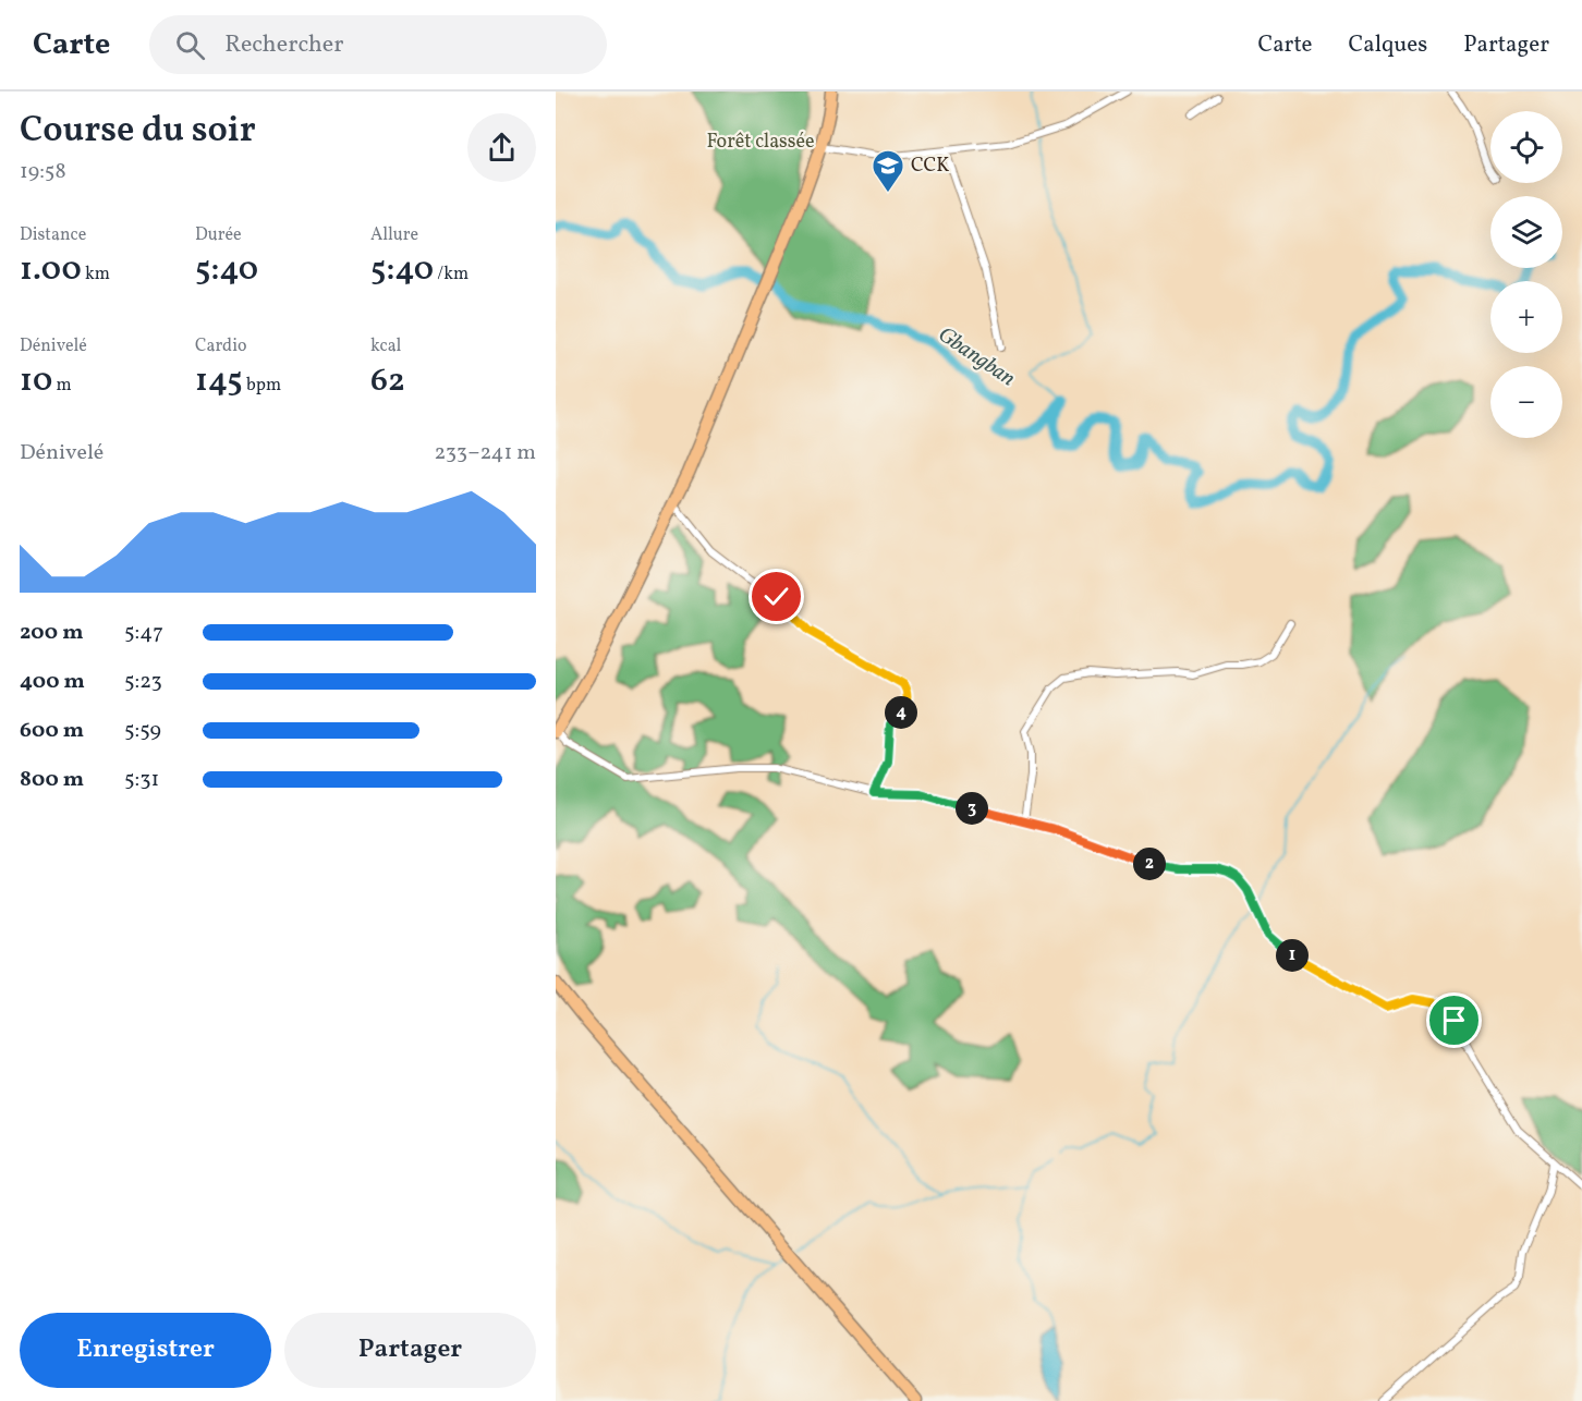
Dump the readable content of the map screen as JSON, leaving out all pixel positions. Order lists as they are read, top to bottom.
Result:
{
  "water": ["Gbangban"],
  "parks": ["Forêt classée"],
  "places": {
    "school or university": ["CCK"]
  },
  "page": {
    "header": "Carte",
    "search": "Rechercher",
    "nav": ["Carte", "Calques", "Partager"],
    "heading": ["Course du soir", "19:58"],
    "map_buttons": ["+", "−"],
    "stats": [
      ["Distance", "1.00 km"],
      ["Durée", "5:40"],
      ["Allure", "5:40 /km"],
      ["Dénivelé", "10 m"],
      ["Cardio", "145 bpm"],
      ["kcal", "62"]
    ],
    "chart": ["Dénivelé", "233–241 m"],
    "list": [
      {
        "name": "200 m",
        "note": "5:47"
      },
      {
        "name": "400 m",
        "note": "5:23"
      },
      {
        "name": "600 m",
        "note": "5:59"
      },
      {
        "name": "800 m",
        "note": "5:31"
      }
    ],
    "pins": [
      "4",
      "3",
      "2",
      "1"
    ],
    "buttons": ["Enregistrer", "Partager"]
  }
}
